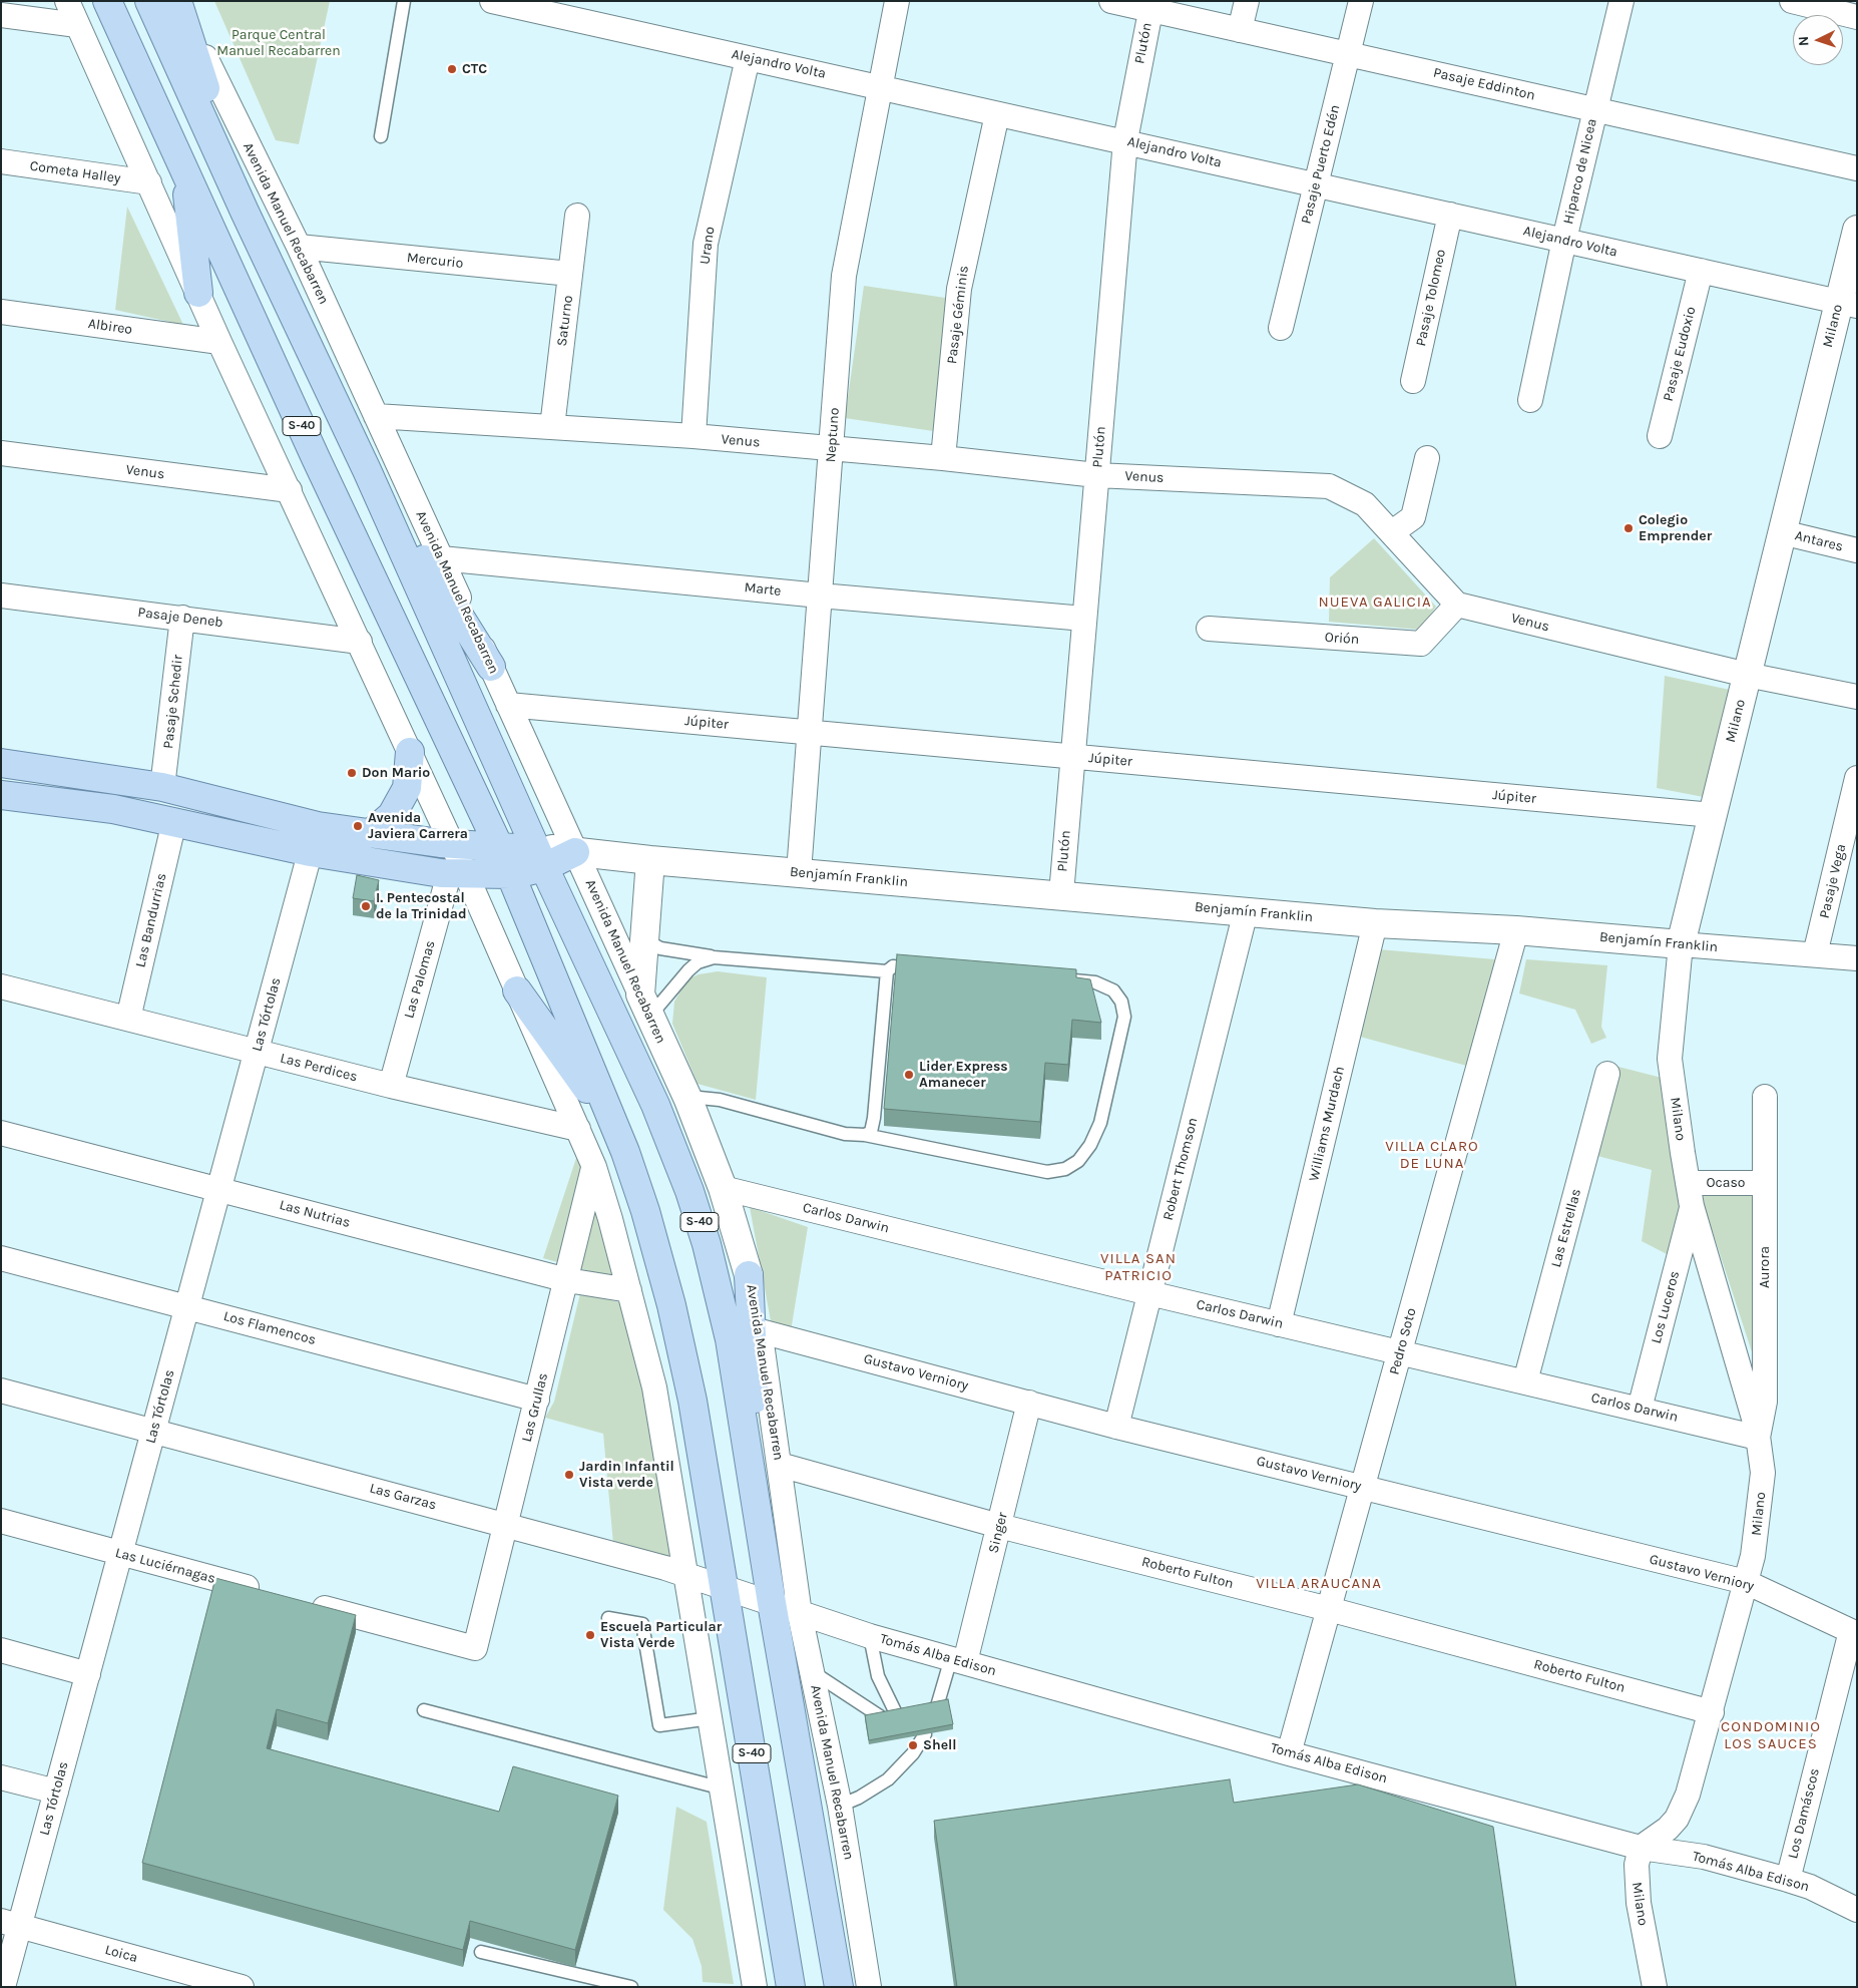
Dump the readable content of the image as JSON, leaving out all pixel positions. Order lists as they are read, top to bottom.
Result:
{
  "streets": {
    "main road": ["Avenida Manuel Recabarren", "S-40"],
    "street": [
      "Plutón",
      "Alejandro Volta",
      "Pasaje Eddinton",
      "Pasaje Puerto Edén",
      "Hiparco de Nicea",
      "Cometa Halley",
      "Urano",
      "Mercurio",
      "Pasaje Tolomeo",
      "Pasaje Géminis",
      "Saturno",
      "Milano",
      "Albireo",
      "Pasaje Eudoxio",
      "Neptuno",
      "Venus",
      "Antares",
      "Marte",
      "Pasaje Deneb",
      "Orión",
      "Pasaje Schedir",
      "Júpiter",
      "Benjamín Franklin",
      "Pasaje Vega",
      "Las Bandurrias",
      "Las Palomas",
      "Las Tórtolas",
      "Las Perdices",
      "Williams Murdach",
      "Robert Thomson",
      "Ocaso",
      "Las Nutrias",
      "Carlos Darwin",
      "Las Estrellas",
      "Aurora",
      "Los Luceros",
      "Los Flamencos",
      "Pedro Soto",
      "Gustavo Verniory",
      "Las Grullas",
      "Las Garzas",
      "Singer",
      "Las Luciérnagas",
      "Roberto Fulton",
      "Tomás Alba Edison",
      "Los Damáscos",
      "Loica"
    ]
  },
  "crossings": [
    ["Plutón", "Alejandro Volta"],
    ["Plutón", "Pasaje Eddinton"],
    ["Plutón", "Venus"],
    ["Plutón", "Marte"],
    ["Plutón", "Júpiter"],
    ["Plutón", "Benjamín Franklin"],
    ["Alejandro Volta", "Pasaje Puerto Edén"],
    ["Alejandro Volta", "Hiparco de Nicea"],
    ["Alejandro Volta", "Urano"],
    ["Alejandro Volta", "Pasaje Tolomeo"],
    ["Alejandro Volta", "Pasaje Géminis"],
    ["Alejandro Volta", "Milano"],
    ["Alejandro Volta", "Pasaje Eudoxio"],
    ["Alejandro Volta", "Neptuno"],
    ["Pasaje Eddinton", "Pasaje Puerto Edén"],
    ["Pasaje Eddinton", "Hiparco de Nicea"],
    ["Avenida Manuel Recabarren", "Mercurio"],
    ["Avenida Manuel Recabarren", "Venus"],
    ["Avenida Manuel Recabarren", "Marte"],
    ["Avenida Manuel Recabarren", "Júpiter"],
    ["Avenida Manuel Recabarren", "Benjamín Franklin"],
    ["Avenida Manuel Recabarren", "Carlos Darwin"],
    ["Avenida Manuel Recabarren", "Gustavo Verniory"],
    ["Avenida Manuel Recabarren", "Las Garzas"],
    ["Avenida Manuel Recabarren", "Roberto Fulton"],
    ["Avenida Manuel Recabarren", "Tomás Alba Edison"],
    ["Urano", "Venus"],
    ["Mercurio", "Saturno"],
    ["Pasaje Géminis", "Venus"],
    ["Saturno", "Venus"],
    ["Milano", "Venus"],
    ["Milano", "Antares"],
    ["Milano", "Júpiter"],
    ["Milano", "Benjamín Franklin"],
    ["Milano", "Ocaso"],
    ["Milano", "Carlos Darwin"],
    ["Milano", "Aurora"],
    ["Milano", "Los Luceros"],
    ["Milano", "Gustavo Verniory"],
    ["Milano", "Roberto Fulton"],
    ["Milano", "Tomás Alba Edison"],
    ["S-40", "Las Garzas"],
    ["Neptuno", "Venus"],
    ["Neptuno", "Marte"],
    ["Neptuno", "Júpiter"],
    ["Neptuno", "Benjamín Franklin"],
    ["Venus", "Orión"],
    ["Pasaje Deneb", "Pasaje Schedir"],
    ["Benjamín Franklin", "Pasaje Vega"],
    ["Benjamín Franklin", "Williams Murdach"],
    ["Benjamín Franklin", "Robert Thomson"],
    ["Benjamín Franklin", "Pedro Soto"],
    ["Las Bandurrias", "Las Perdices"],
    ["Las Palomas", "Las Perdices"],
    ["Las Tórtolas", "Las Perdices"],
    ["Las Tórtolas", "Las Nutrias"],
    ["Las Tórtolas", "Los Flamencos"],
    ["Las Tórtolas", "Las Garzas"],
    ["Las Tórtolas", "Las Luciérnagas"],
    ["Las Tórtolas", "Loica"],
    ["Williams Murdach", "Carlos Darwin"],
    ["Robert Thomson", "Carlos Darwin"],
    ["Robert Thomson", "Gustavo Verniory"],
    ["Ocaso", "Aurora"],
    ["Las Nutrias", "Las Grullas"],
    ["Carlos Darwin", "Las Estrellas"],
    ["Carlos Darwin", "Aurora"],
    ["Carlos Darwin", "Los Luceros"],
    ["Carlos Darwin", "Pedro Soto"],
    ["Los Flamencos", "Las Grullas"],
    ["Pedro Soto", "Gustavo Verniory"],
    ["Pedro Soto", "Roberto Fulton"],
    ["Pedro Soto", "Tomás Alba Edison"],
    ["Gustavo Verniory", "Singer"],
    ["Gustavo Verniory", "Los Damáscos"],
    ["Las Grullas", "Las Garzas"],
    ["Las Garzas", "Tomás Alba Edison"],
    ["Singer", "Roberto Fulton"],
    ["Singer", "Tomás Alba Edison"],
    ["Tomás Alba Edison", "Los Damáscos"]
  ],
  "districts": [
    "NUEVA GALICIA",
    "VILLA CLARO DE LUNA",
    "VILLA SAN PATRICIO",
    "VILLA ARAUCANA",
    "CONDOMINIO LOS SAUCES"
  ],
  "parks": ["Parque Central Manuel Recabarren"],
  "places": [
    "CTC",
    "Colegio Emprender",
    "Don Mario",
    "Avenida Javiera Carrera",
    "I. Pentecostal de la Trinidad",
    "Lider Express Amanecer",
    "Jardin Infantil Vista verde",
    "Escuela Particular Vista Verde",
    "Shell"
  ],
  "north": "left"
}
